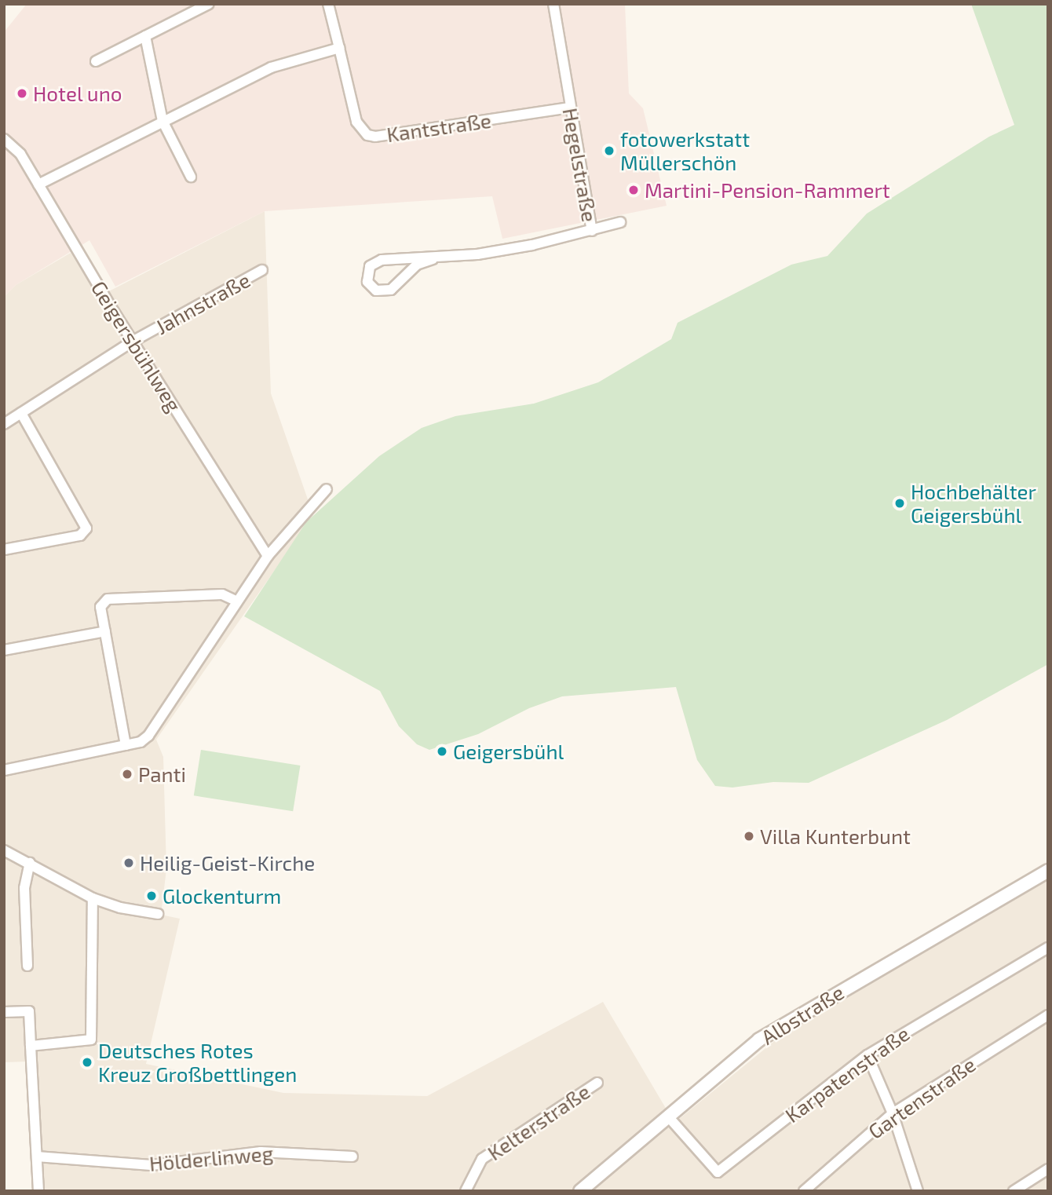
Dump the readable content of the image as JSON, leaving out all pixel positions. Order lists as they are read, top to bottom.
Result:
{
  "streets": {
    "street": [
      "Kantstraße",
      "Hegelstraße",
      "Jahnstraße",
      "Geigersbühlweg",
      "Albstraße",
      "Karpatenstraße",
      "Gartenstraße",
      "Kelterstraße",
      "Hölderlinweg"
    ]
  },
  "crossings": [
    ["Kantstraße", "Hegelstraße"],
    ["Jahnstraße", "Geigersbühlweg"],
    ["Albstraße", "Karpatenstraße"]
  ],
  "places": [
    "Hotel uno",
    "fotowerkstatt Müllerschön",
    "Martini-Pension-Rammert",
    "Hochbehälter Geigersbühl",
    "Geigersbühl",
    "Panti",
    "Villa Kunterbunt",
    "Heilig-Geist-Kirche",
    "Glockenturm",
    "Deutsches Rotes Kreuz Großbettlingen"
  ]
}
